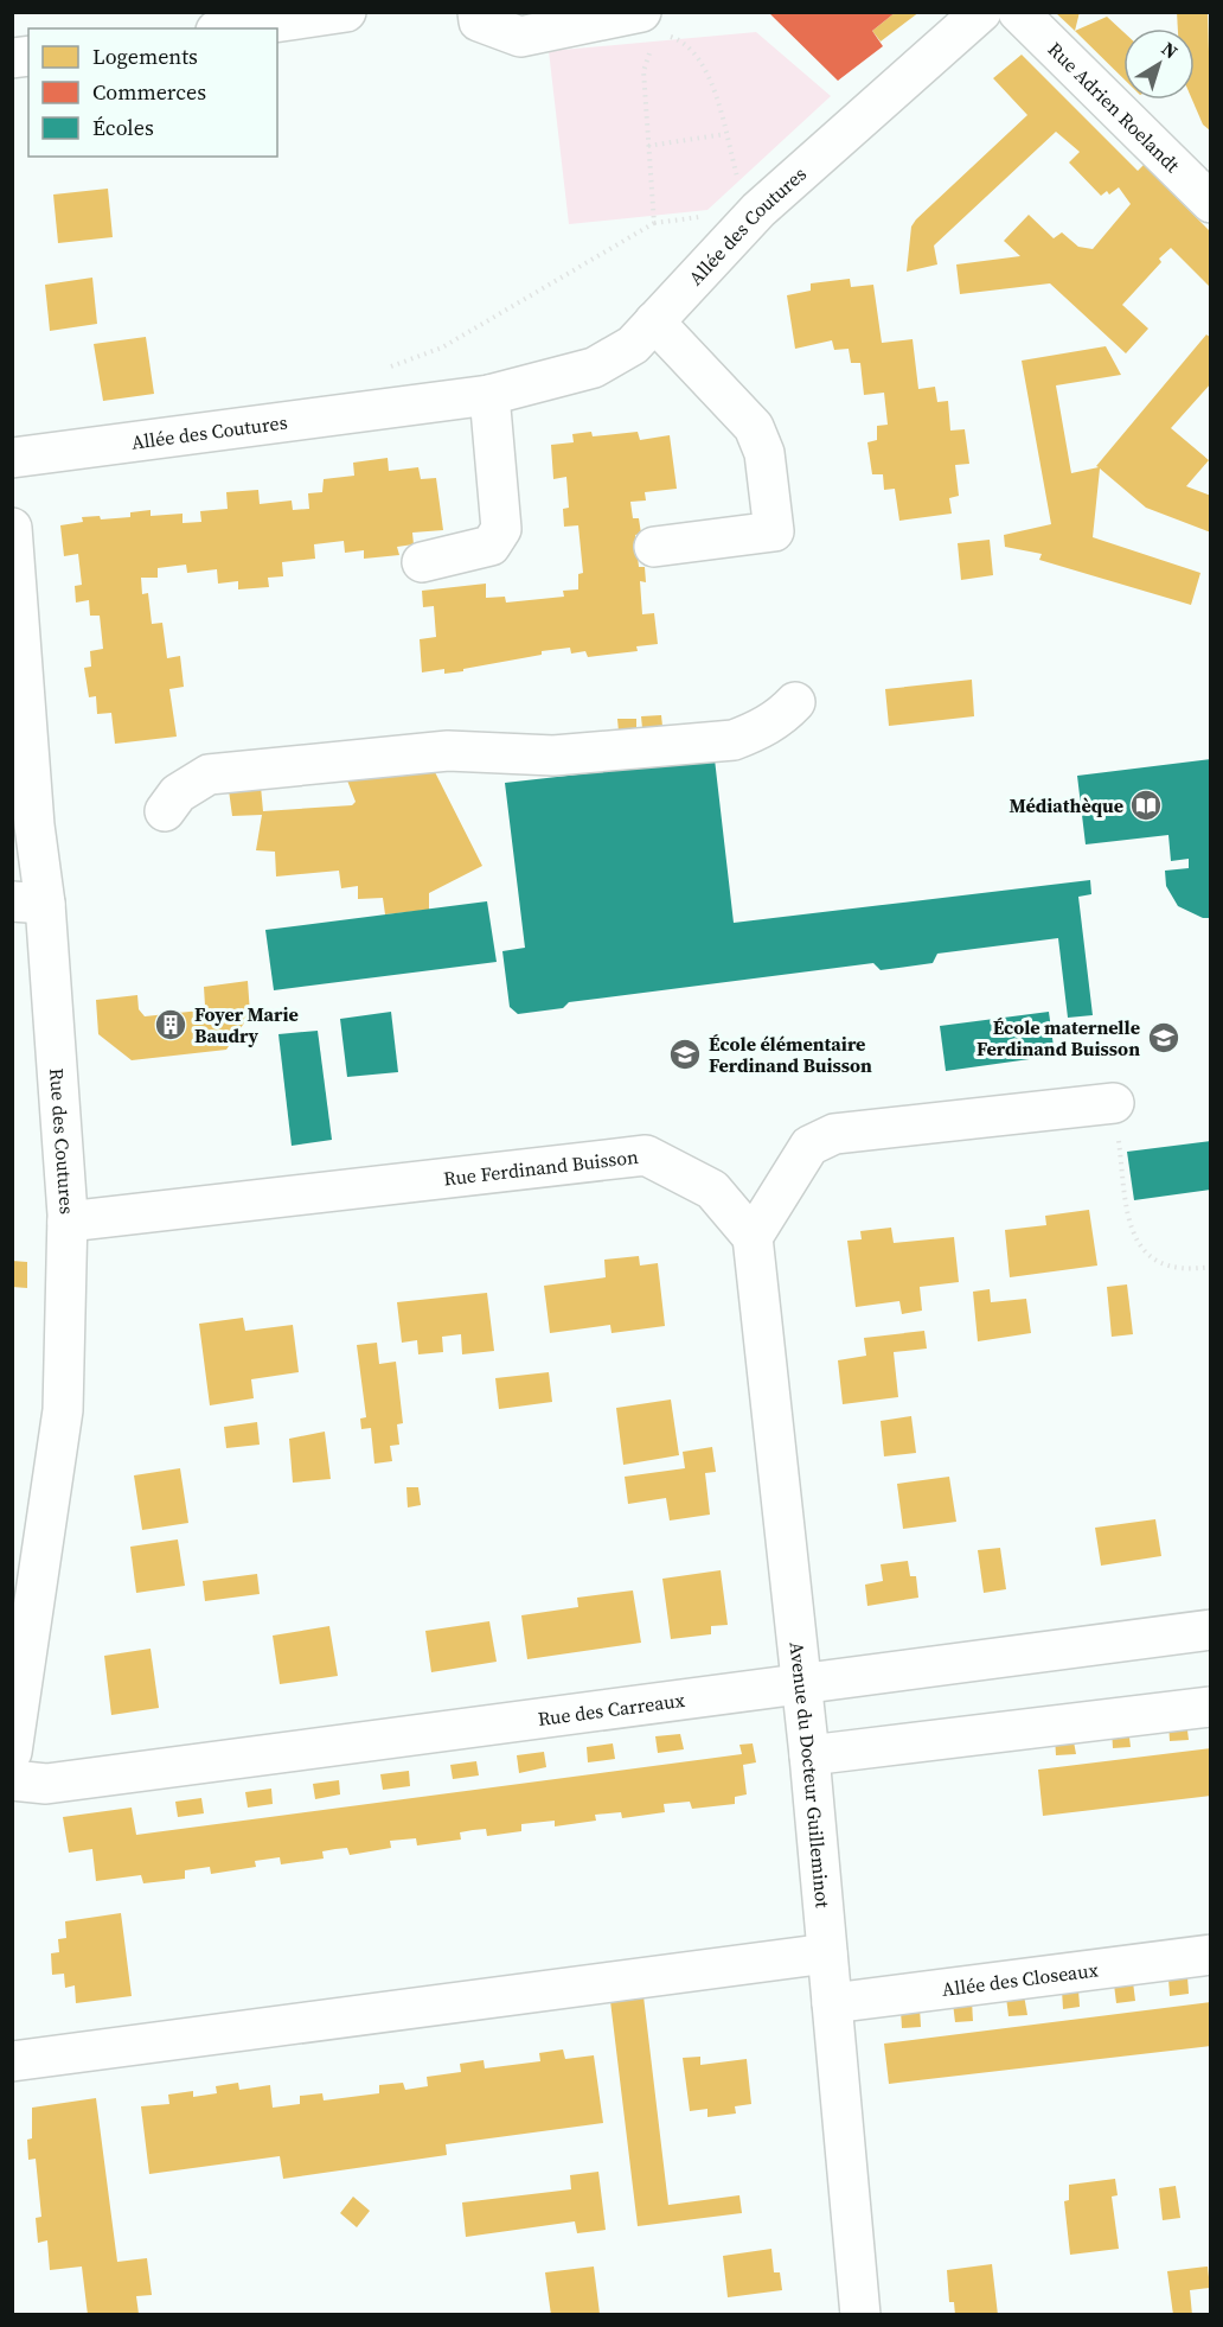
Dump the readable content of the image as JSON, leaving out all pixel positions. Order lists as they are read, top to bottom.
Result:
{
  "streets": {
    "street": [
      "Rue Adrien Roelandt",
      "Allée des Coutures",
      "Rue des Coutures",
      "Rue Ferdinand Buisson",
      "Rue des Carreaux",
      "Avenue du Docteur Guilleminot",
      "Allée des Closeaux"
    ]
  },
  "crossings": [
    ["Rue des Coutures", "Rue Ferdinand Buisson"],
    ["Rue Ferdinand Buisson", "Avenue du Docteur Guilleminot"],
    ["Rue des Carreaux", "Avenue du Docteur Guilleminot"],
    ["Avenue du Docteur Guilleminot", "Allée des Closeaux"]
  ],
  "places": {
    "library": ["Médiathèque"],
    "building": ["Foyer Marie Baudry"],
    "school or university": ["École maternelle Ferdinand Buisson", "École élémentaire Ferdinand Buisson"]
  },
  "legend": ["Logements", "Commerces", "Écoles"],
  "north": "top right"
}
